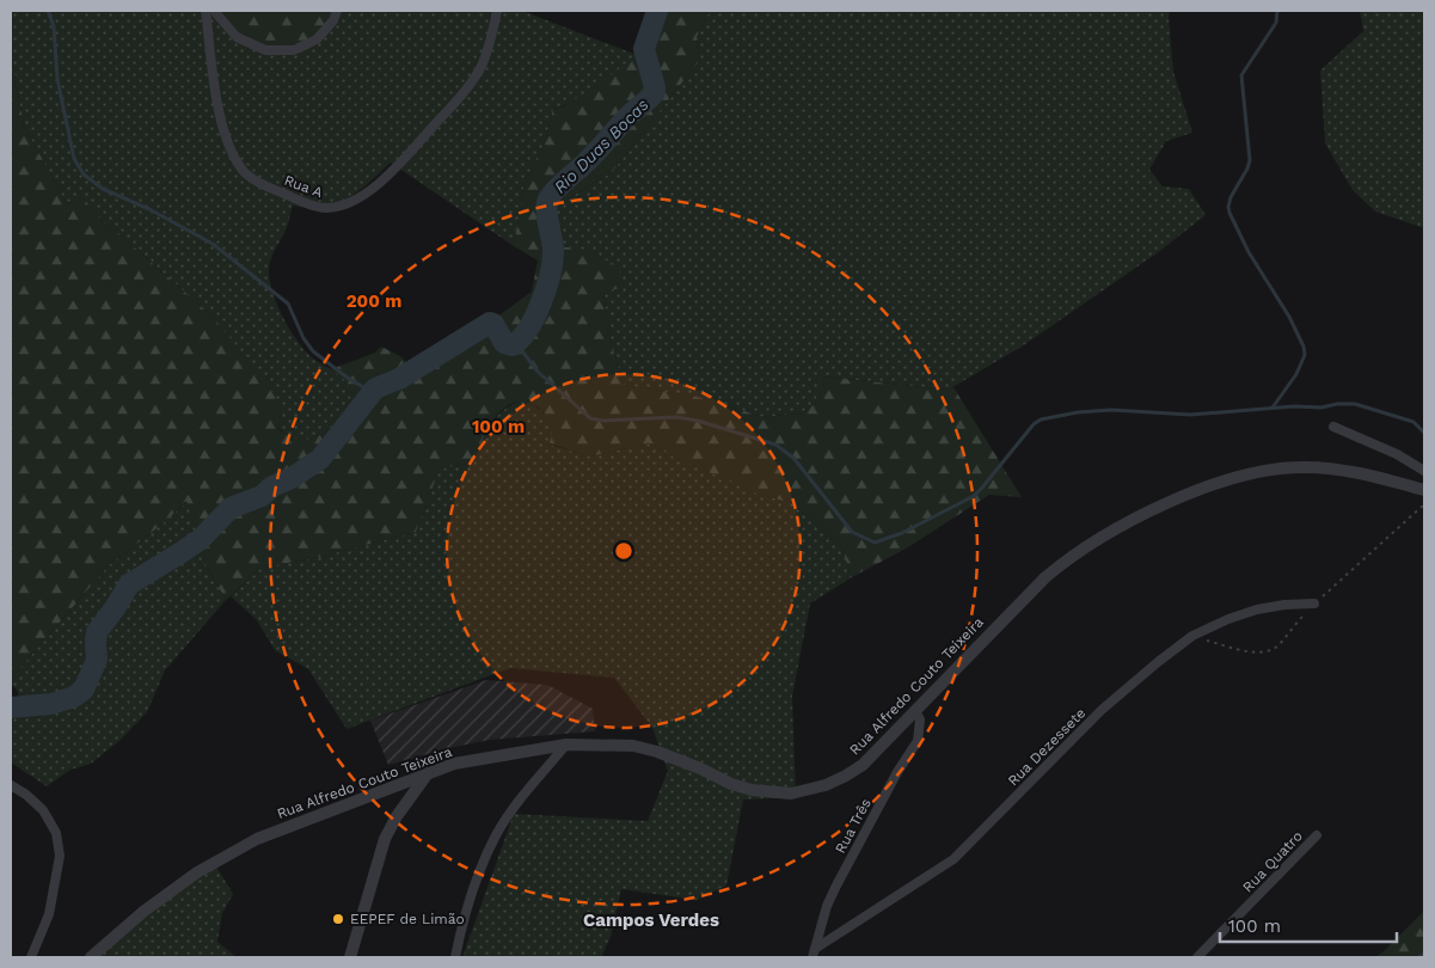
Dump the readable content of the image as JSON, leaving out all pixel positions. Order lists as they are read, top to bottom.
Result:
{
  "streets": {
    "street": [
      "Rua A",
      "Rua Alfredo Couto Teixeira",
      "Rua Dezessete",
      "Rua Três",
      "Rua Quatro"
    ]
  },
  "crossings": [
    ["Rua Alfredo Couto Teixeira", "Rua Três"],
    ["Rua Dezessete", "Rua Três"]
  ],
  "districts": ["Campos Verdes"],
  "water": ["Rio Duas Bocas"],
  "places": ["EEPEF de Limão"],
  "scale_bar": "100 m",
  "rings": ["200 m", "100 m"]
}
